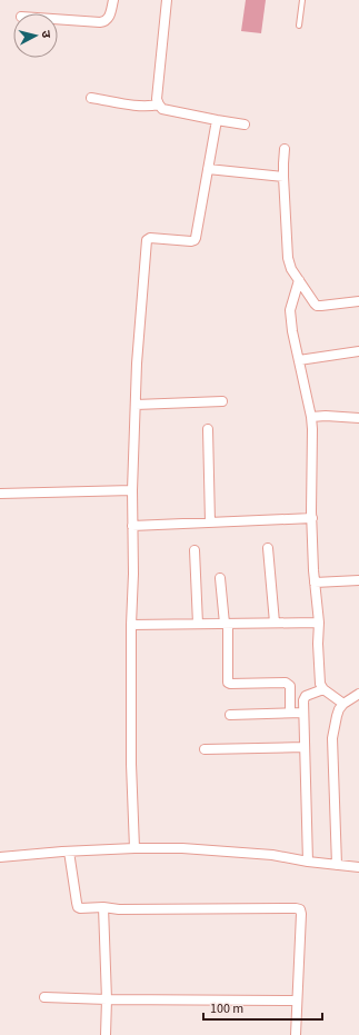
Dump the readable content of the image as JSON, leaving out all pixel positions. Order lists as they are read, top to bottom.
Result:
{
  "scale_bar": "100 m",
  "north": "right"
}
